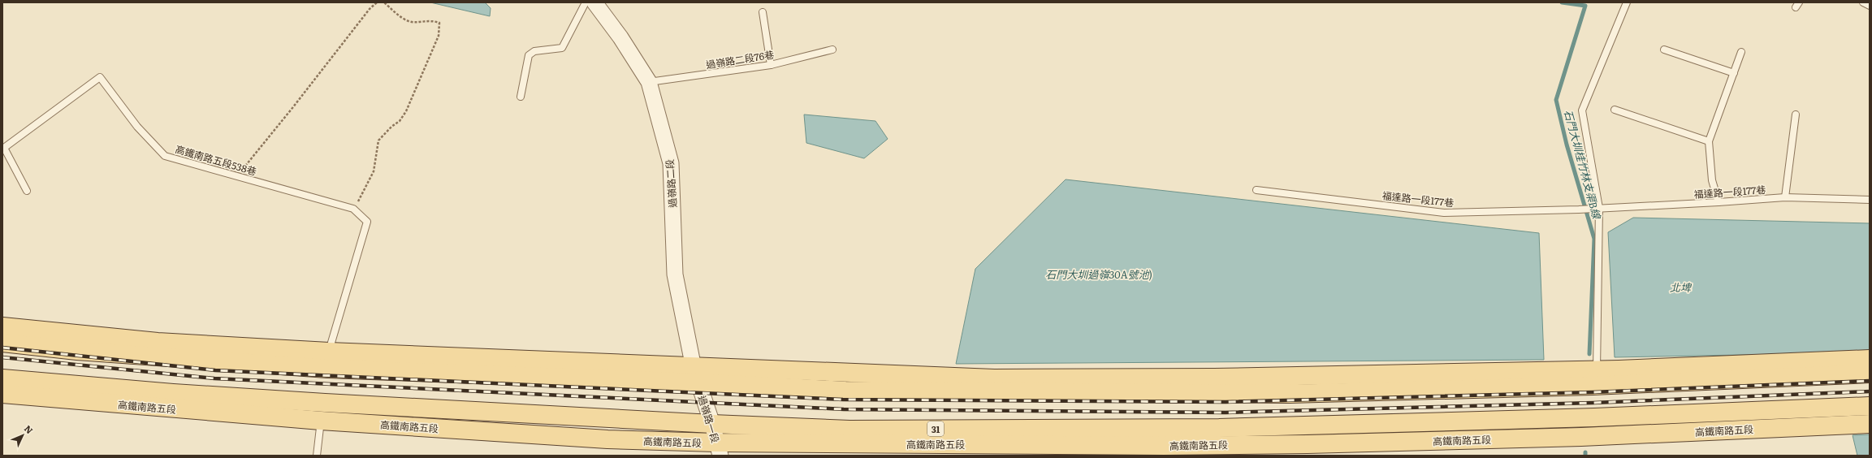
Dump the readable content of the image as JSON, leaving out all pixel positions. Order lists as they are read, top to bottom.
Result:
{
  "streets": {
    "main road": ["高鐵南路五段", "31"],
    "street": ["過嶺路二段", "過嶺路一段"],
    "lane": ["過嶺路二段76巷", "高鐵南路五段538巷", "福達路一段177巷"]
  },
  "crossings": [
    ["過嶺路二段76巷", "過嶺路二段"],
    ["過嶺路二段", "過嶺路一段"],
    ["高鐵南路五段", "過嶺路一段"]
  ],
  "water": ["石門大圳桂竹林支渠B線", "石門大圳過嶺30A號池)", "北埤"],
  "north": "top right"
}
